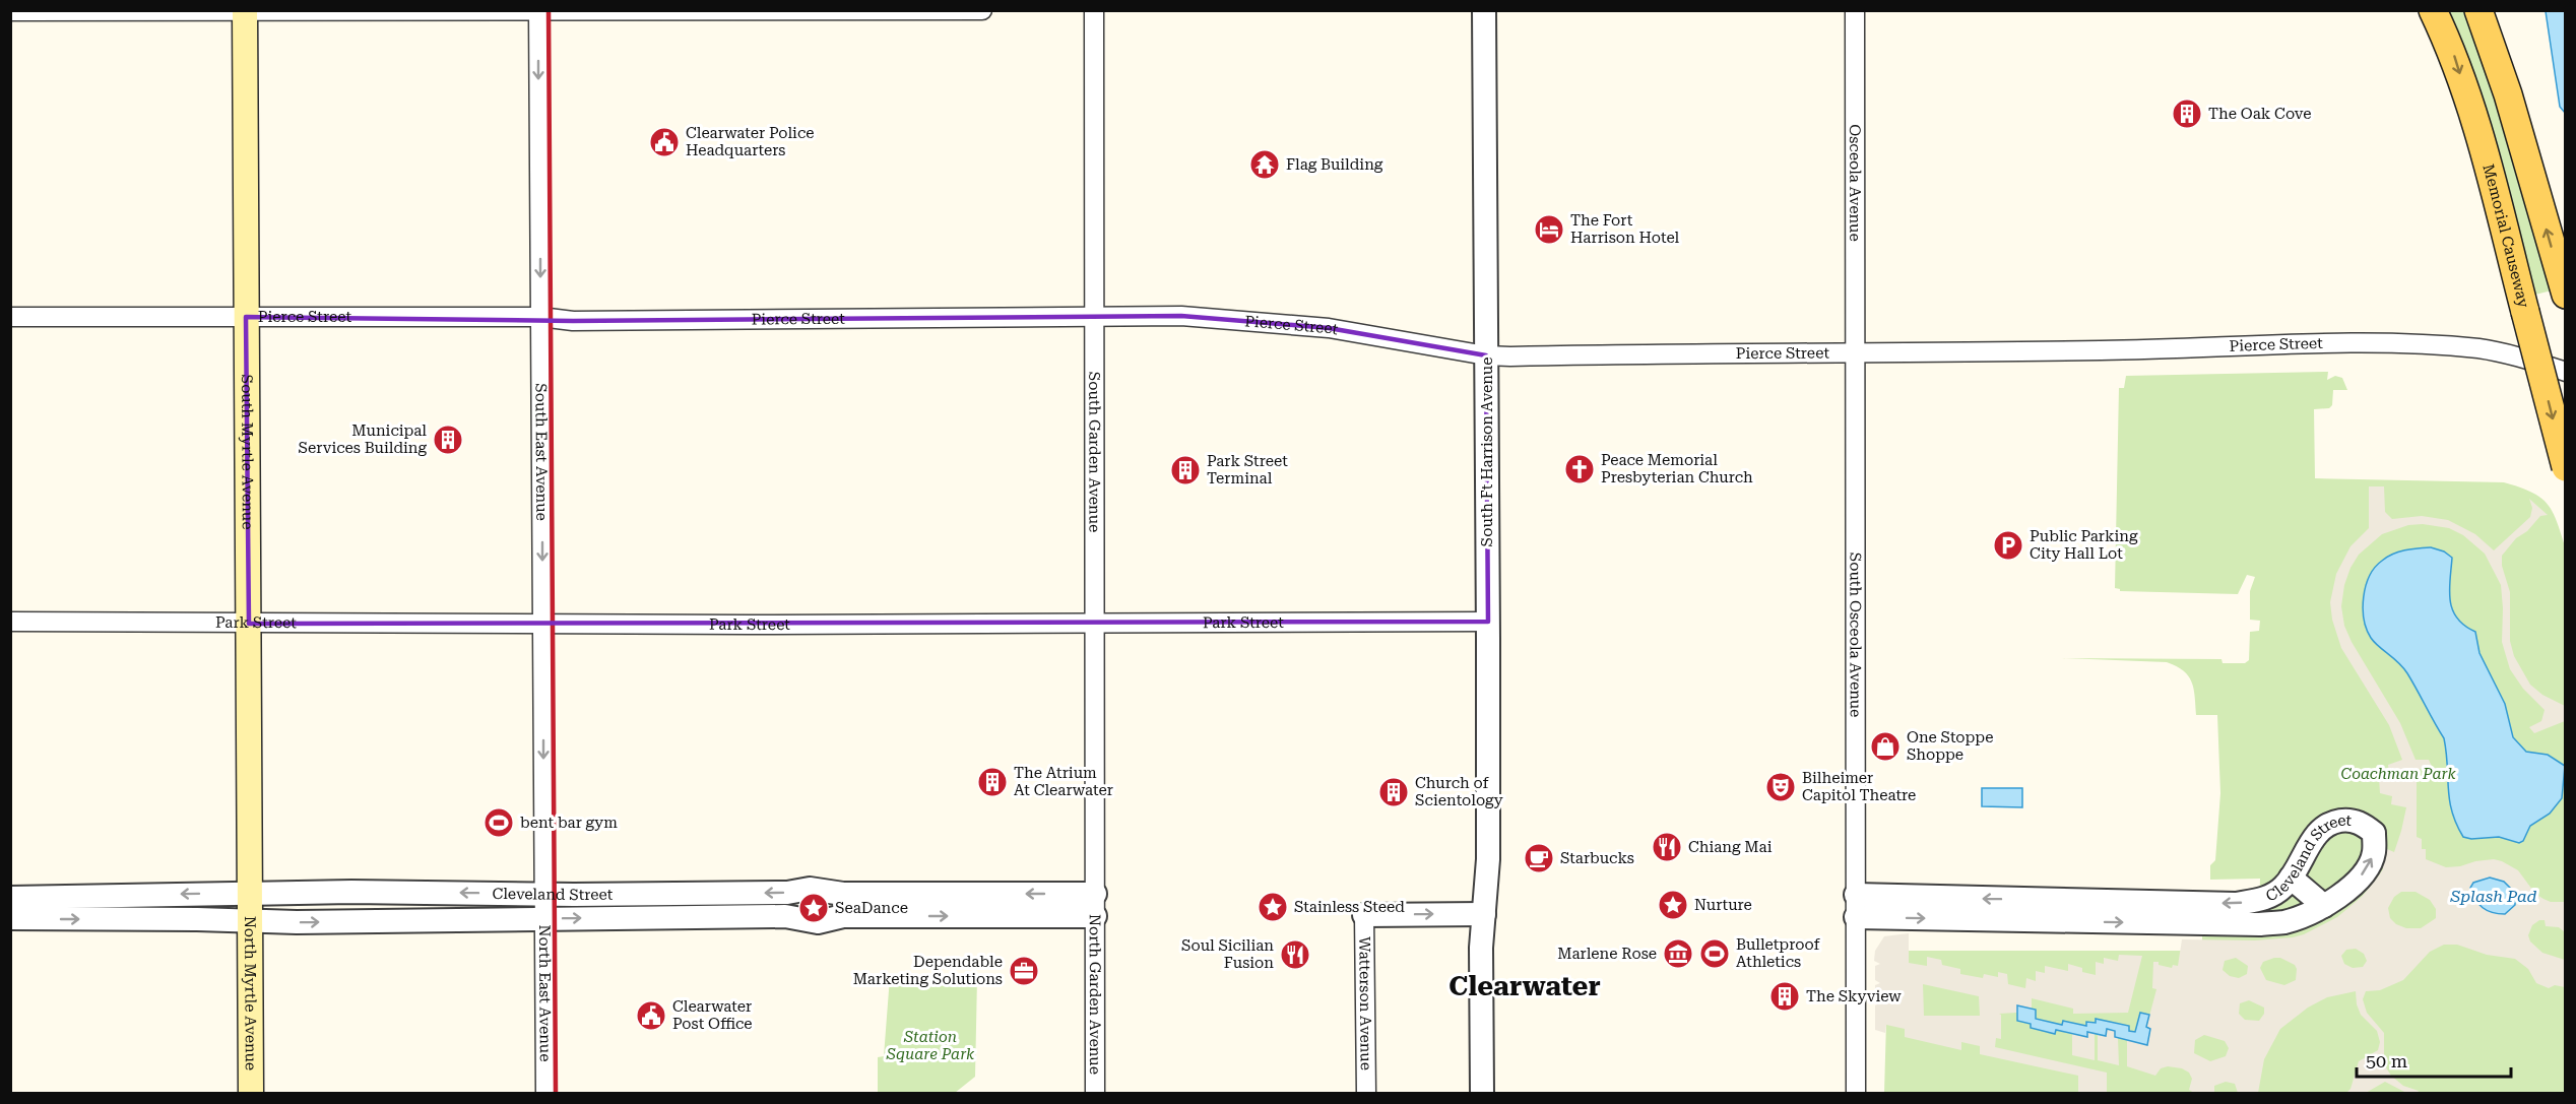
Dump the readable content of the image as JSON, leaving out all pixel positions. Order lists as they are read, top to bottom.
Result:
{
  "streets": {
    "main road": ["Memorial Causeway", "South Myrtle Avenue", "North Myrtle Avenue"],
    "street": [
      "Osceola Avenue",
      "Pierce Street",
      "South East Avenue",
      "South Garden Avenue",
      "South Ft Harrison Avenue",
      "Park Street",
      "South Osceola Avenue",
      "Cleveland Street",
      "North East Avenue",
      "North Garden Avenue",
      "Watterson Avenue"
    ]
  },
  "crossings": [
    ["Osceola Avenue", "Pierce Street"],
    ["Osceola Avenue", "South Osceola Avenue"],
    ["Pierce Street", "South Myrtle Avenue"],
    ["Pierce Street", "South East Avenue"],
    ["Pierce Street", "South Garden Avenue"],
    ["Pierce Street", "South Ft Harrison Avenue"],
    ["Pierce Street", "South Osceola Avenue"],
    ["South Myrtle Avenue", "Park Street"],
    ["South Myrtle Avenue", "Cleveland Street"],
    ["South Myrtle Avenue", "North Myrtle Avenue"],
    ["South East Avenue", "Park Street"],
    ["South East Avenue", "Cleveland Street"],
    ["South East Avenue", "North East Avenue"],
    ["South Garden Avenue", "Park Street"],
    ["South Garden Avenue", "Cleveland Street"],
    ["South Garden Avenue", "North Garden Avenue"],
    ["South Ft Harrison Avenue", "Park Street"],
    ["South Osceola Avenue", "Cleveland Street"],
    ["Cleveland Street", "North Myrtle Avenue"],
    ["Cleveland Street", "North East Avenue"],
    ["Cleveland Street", "North Garden Avenue"]
  ],
  "one_way": ["South East Avenue"],
  "districts": ["Clearwater"],
  "water": ["Splash Pad"],
  "parks": ["Coachman Park", "Station Square Park"],
  "places": {
    "building": [
      "The Oak Cove",
      "Municipal Services Building",
      "Park Street Terminal",
      "The Atrium At Clearwater",
      "Church of Scientology",
      "The Skyview"
    ],
    "public building": ["Clearwater Police Headquarters", "Clearwater Post Office"],
    "temple": ["Flag Building"],
    "hotel": ["The Fort Harrison Hotel"],
    "church": ["Peace Memorial Presbyterian Church"],
    "parking": ["Public Parking City Hall Lot"],
    "shop": ["One Stoppe Shoppe"],
    "theatre": ["Bilheimer Capitol Theatre"],
    "sports": ["bent bar gym", "Bulletproof Athletics"],
    "restaurant": ["Chiang Mai", "Soul Sicilian Fusion"],
    "cafe": ["Starbucks"],
    "place": ["Nurture", "Stainless Steed", "SeaDance"],
    "museum": ["Marlene Rose"],
    "office": ["Dependable Marketing Solutions"]
  },
  "scale_bar": "50 m"
}
